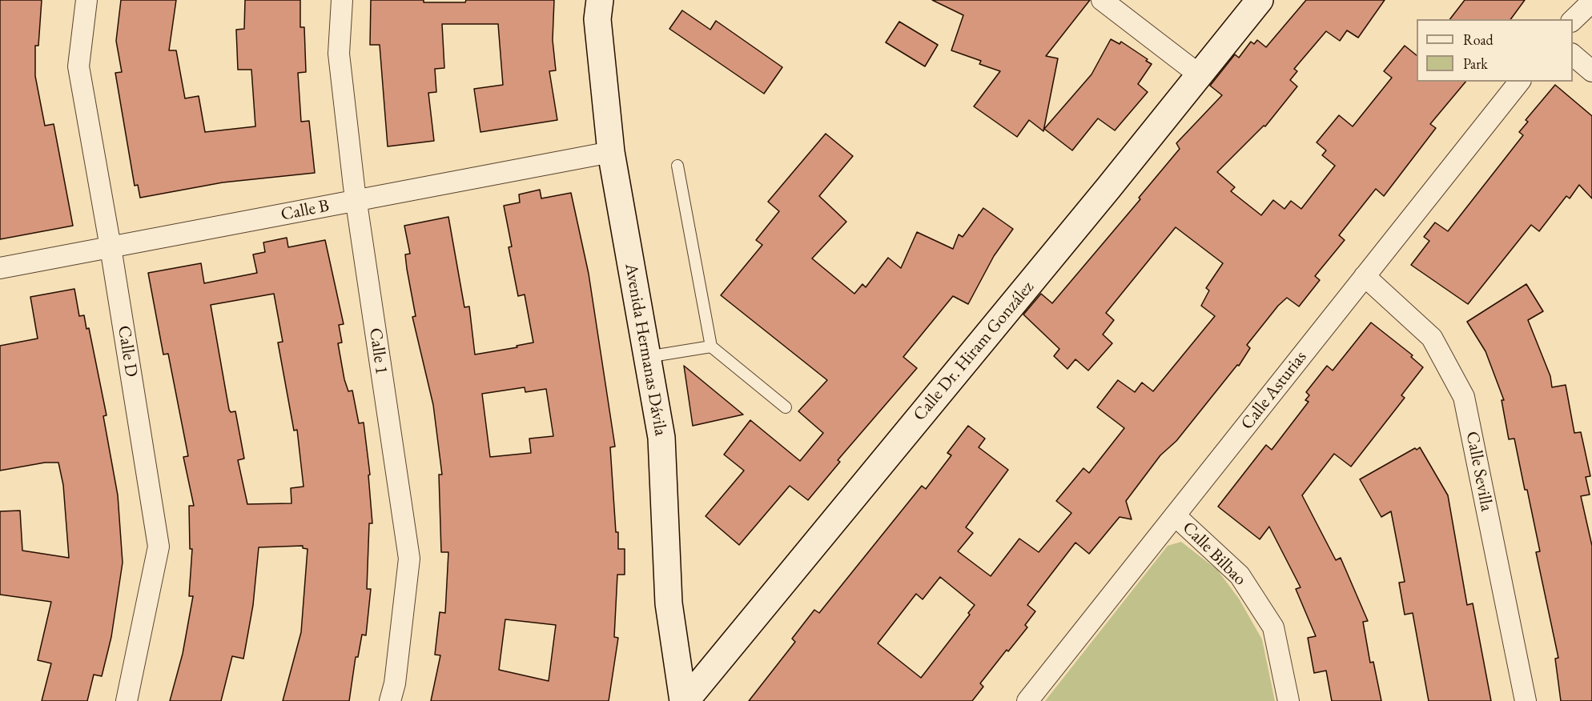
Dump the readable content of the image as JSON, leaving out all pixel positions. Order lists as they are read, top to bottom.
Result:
{
  "streets": {
    "street": [
      "Calle B",
      "Avenida Hermanas Dávila",
      "Calle D",
      "Calle 1",
      "Calle Dr. Hiram González",
      "Calle Asturias",
      "Calle Sevilla",
      "Calle Bilbao"
    ]
  },
  "crossings": [
    ["Calle B", "Avenida Hermanas Dávila"],
    ["Calle B", "Calle D"],
    ["Calle B", "Calle 1"],
    ["Avenida Hermanas Dávila", "Calle Dr. Hiram González"],
    ["Calle Asturias", "Calle Sevilla"],
    ["Calle Asturias", "Calle Bilbao"]
  ],
  "legend": ["Road", "Park"]
}
